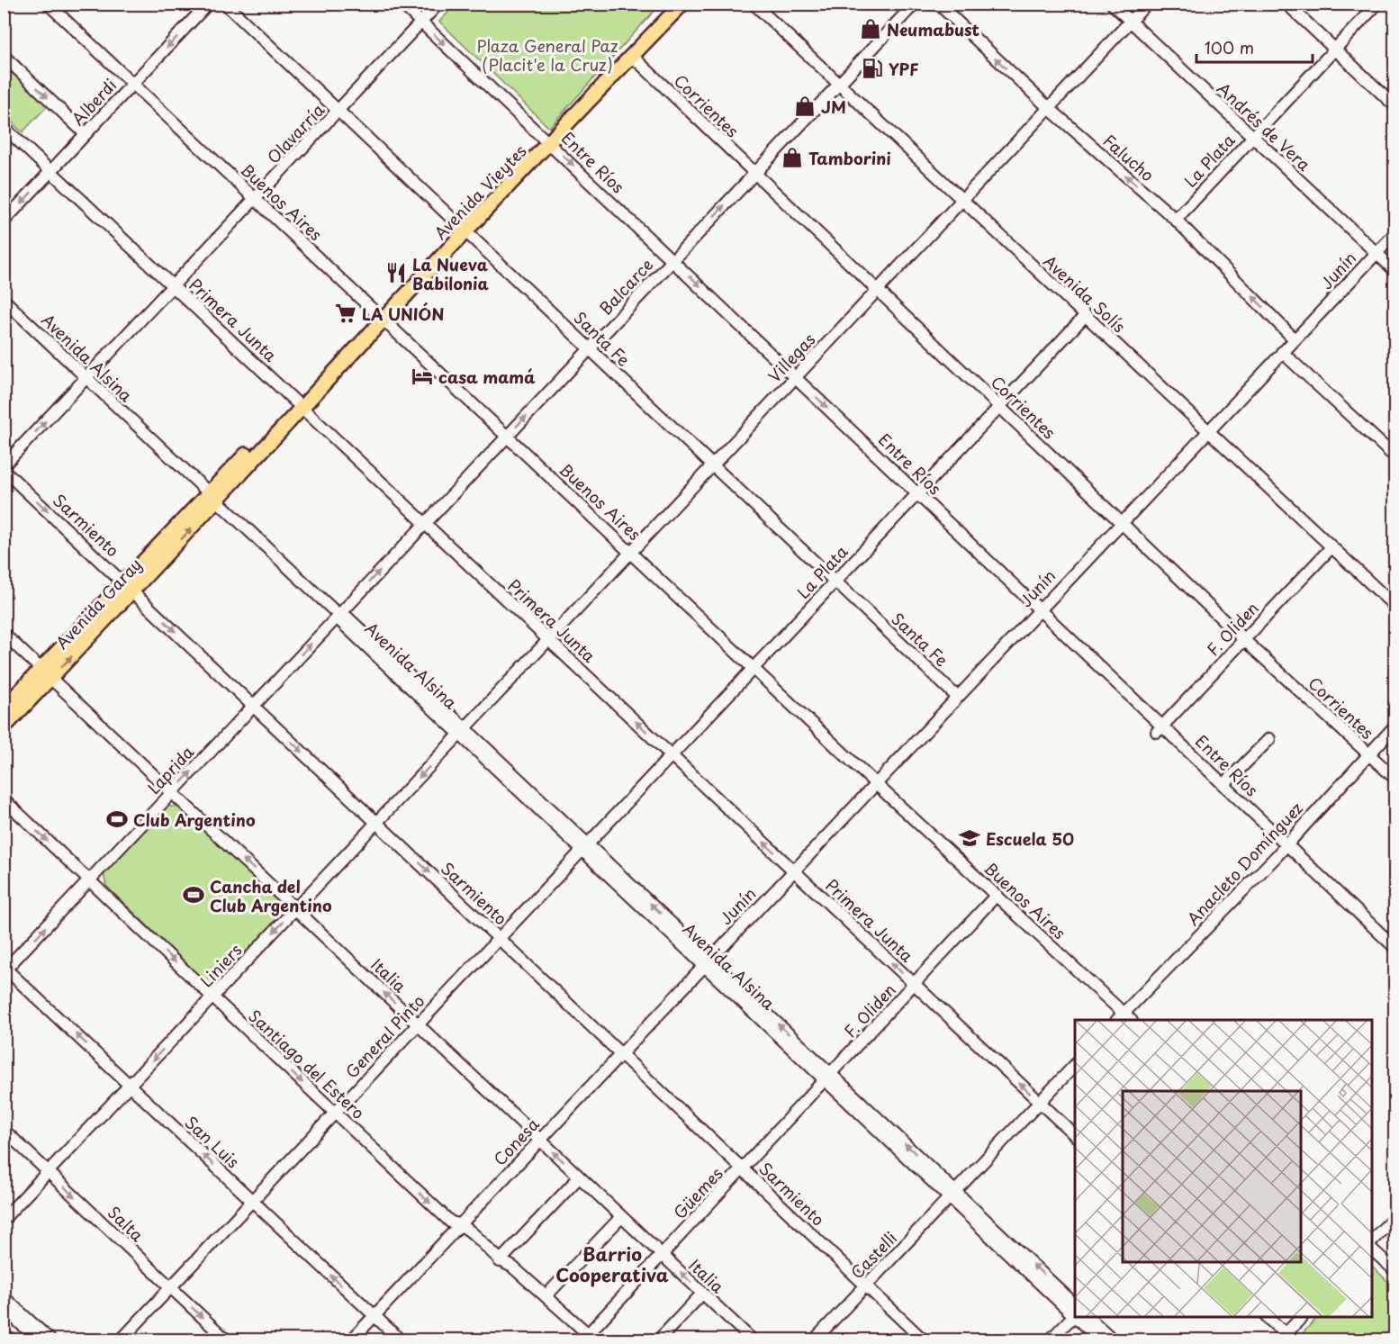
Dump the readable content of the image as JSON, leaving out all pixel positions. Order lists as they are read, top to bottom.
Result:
{
  "streets": {
    "main road": ["Avenida Vieytes", "Avenida Garay"],
    "street": [
      "Alberdi",
      "Corrientes",
      "Andrés de Vera",
      "Olavarría",
      "Falucho",
      "La Plata",
      "Entre Ríos",
      "Buenos Aires",
      "Junín",
      "Balcarce",
      "Avenida Solís",
      "Primera Junta",
      "Santa Fe",
      "Avenida Alsina",
      "Villegas",
      "Sarmiento",
      "F. Oliden",
      "Laprida",
      "Anacleto Domínguez",
      "Liniers",
      "Italia",
      "General Pinto",
      "Santiago del Estero",
      "San Luis",
      "Conesa",
      "Güemes",
      "Salta",
      "Castelli"
    ]
  },
  "crossings": [
    ["Alberdi", "Buenos Aires"],
    ["Alberdi", "Primera Junta"],
    ["Corrientes", "La Plata"],
    ["Corrientes", "Avenida Vieytes"],
    ["Corrientes", "Junín"],
    ["Corrientes", "Balcarce"],
    ["Corrientes", "Villegas"],
    ["Corrientes", "F. Oliden"],
    ["Corrientes", "Anacleto Domínguez"],
    ["Andrés de Vera", "La Plata"],
    ["Andrés de Vera", "Junín"],
    ["Andrés de Vera", "Villegas"],
    ["Olavarría", "Entre Ríos"],
    ["Olavarría", "Buenos Aires"],
    ["Olavarría", "Primera Junta"],
    ["Olavarría", "Santa Fe"],
    ["Olavarría", "Avenida Alsina"],
    ["Falucho", "La Plata"],
    ["Falucho", "Junín"],
    ["Falucho", "Villegas"],
    ["La Plata", "Entre Ríos"],
    ["La Plata", "Buenos Aires"],
    ["La Plata", "Avenida Solís"],
    ["La Plata", "Primera Junta"],
    ["La Plata", "Santa Fe"],
    ["La Plata", "Avenida Alsina"],
    ["La Plata", "General Pinto"],
    ["Entre Ríos", "Avenida Vieytes"],
    ["Entre Ríos", "Junín"],
    ["Entre Ríos", "Balcarce"],
    ["Entre Ríos", "Villegas"],
    ["Entre Ríos", "F. Oliden"],
    ["Entre Ríos", "Anacleto Domínguez"],
    ["Avenida Vieytes", "Buenos Aires"],
    ["Avenida Vieytes", "Primera Junta"],
    ["Avenida Vieytes", "Santa Fe"],
    ["Avenida Vieytes", "Avenida Alsina"],
    ["Avenida Vieytes", "Avenida Garay"],
    ["Buenos Aires", "Junín"],
    ["Buenos Aires", "Balcarce"],
    ["Buenos Aires", "Villegas"],
    ["Buenos Aires", "F. Oliden"],
    ["Buenos Aires", "Anacleto Domínguez"],
    ["Junín", "Avenida Solís"],
    ["Junín", "Primera Junta"],
    ["Junín", "Santa Fe"],
    ["Junín", "Avenida Alsina"],
    ["Junín", "Conesa"],
    ["Balcarce", "Avenida Solís"],
    ["Balcarce", "Primera Junta"],
    ["Balcarce", "Santa Fe"],
    ["Balcarce", "Avenida Alsina"],
    ["Balcarce", "Laprida"],
    ["Avenida Solís", "Villegas"],
    ["Avenida Solís", "F. Oliden"],
    ["Primera Junta", "Villegas"],
    ["Primera Junta", "F. Oliden"],
    ["Santa Fe", "Villegas"],
    ["Avenida Alsina", "Villegas"],
    ["Avenida Alsina", "Avenida Garay"],
    ["Avenida Alsina", "F. Oliden"],
    ["Avenida Alsina", "Laprida"],
    ["Avenida Alsina", "Liniers"],
    ["Avenida Alsina", "General Pinto"],
    ["Avenida Alsina", "Conesa"],
    ["Avenida Alsina", "Güemes"],
    ["Avenida Alsina", "Castelli"],
    ["Villegas", "Liniers"],
    ["Sarmiento", "Avenida Garay"],
    ["Sarmiento", "Laprida"],
    ["Sarmiento", "Liniers"],
    ["Sarmiento", "General Pinto"],
    ["Sarmiento", "Conesa"],
    ["Sarmiento", "Güemes"],
    ["Sarmiento", "Castelli"],
    ["Avenida Garay", "Italia"],
    ["F. Oliden", "Güemes"],
    ["Laprida", "Italia"],
    ["Laprida", "Santiago del Estero"],
    ["Laprida", "San Luis"],
    ["Liniers", "Italia"],
    ["Liniers", "Santiago del Estero"],
    ["Liniers", "San Luis"],
    ["Liniers", "Salta"],
    ["Italia", "General Pinto"],
    ["Italia", "Conesa"],
    ["Italia", "Güemes"],
    ["General Pinto", "Santiago del Estero"],
    ["General Pinto", "San Luis"],
    ["General Pinto", "Salta"],
    ["Santiago del Estero", "Conesa"],
    ["Santiago del Estero", "Güemes"],
    ["San Luis", "Conesa"]
  ],
  "one_way": [
    "Alberdi",
    "Falucho",
    "Entre Ríos",
    "Balcarce",
    "Primera Junta",
    "Sarmiento",
    "Laprida",
    "Liniers",
    "Italia",
    "Santiago del Estero",
    "San Luis",
    "Salta"
  ],
  "districts": ["Barrio Cooperativa"],
  "parks": ["Plaza General Paz (Placit'e la Cruz)"],
  "places": {
    "shop": ["Neumabust", "JM", "Tamborini"],
    "fuel station": ["YPF"],
    "restaurant": ["La Nueva Babilonia"],
    "supermarket": ["LA UNIÓN"],
    "hotel": ["casa mamá"],
    "sports": ["Club Argentino", "Cancha del Club Argentino"],
    "school or university": ["Escuela 50"]
  },
  "scale_bar": "100 m"
}
